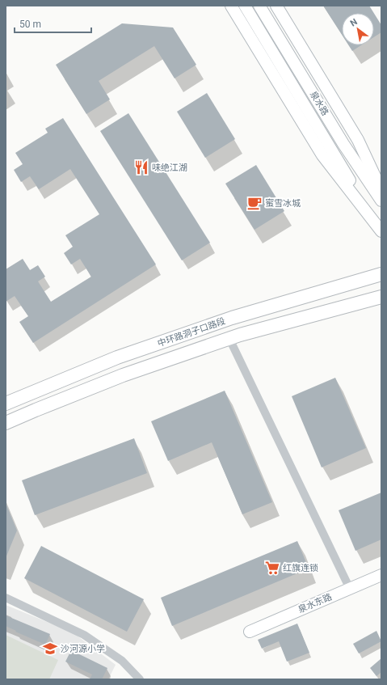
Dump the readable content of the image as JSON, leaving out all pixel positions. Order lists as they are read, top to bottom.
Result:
{
  "streets": {
    "main road": ["泉水路", "中环路洞子口路段", "泉水东路"]
  },
  "places": {
    "restaurant": ["味绝江湖"],
    "cafe": ["蜜雪冰城"],
    "supermarket": ["红旗连锁"],
    "school or university": ["沙河源小学"]
  },
  "scale_bar": "50 m",
  "north": "top left"
}
